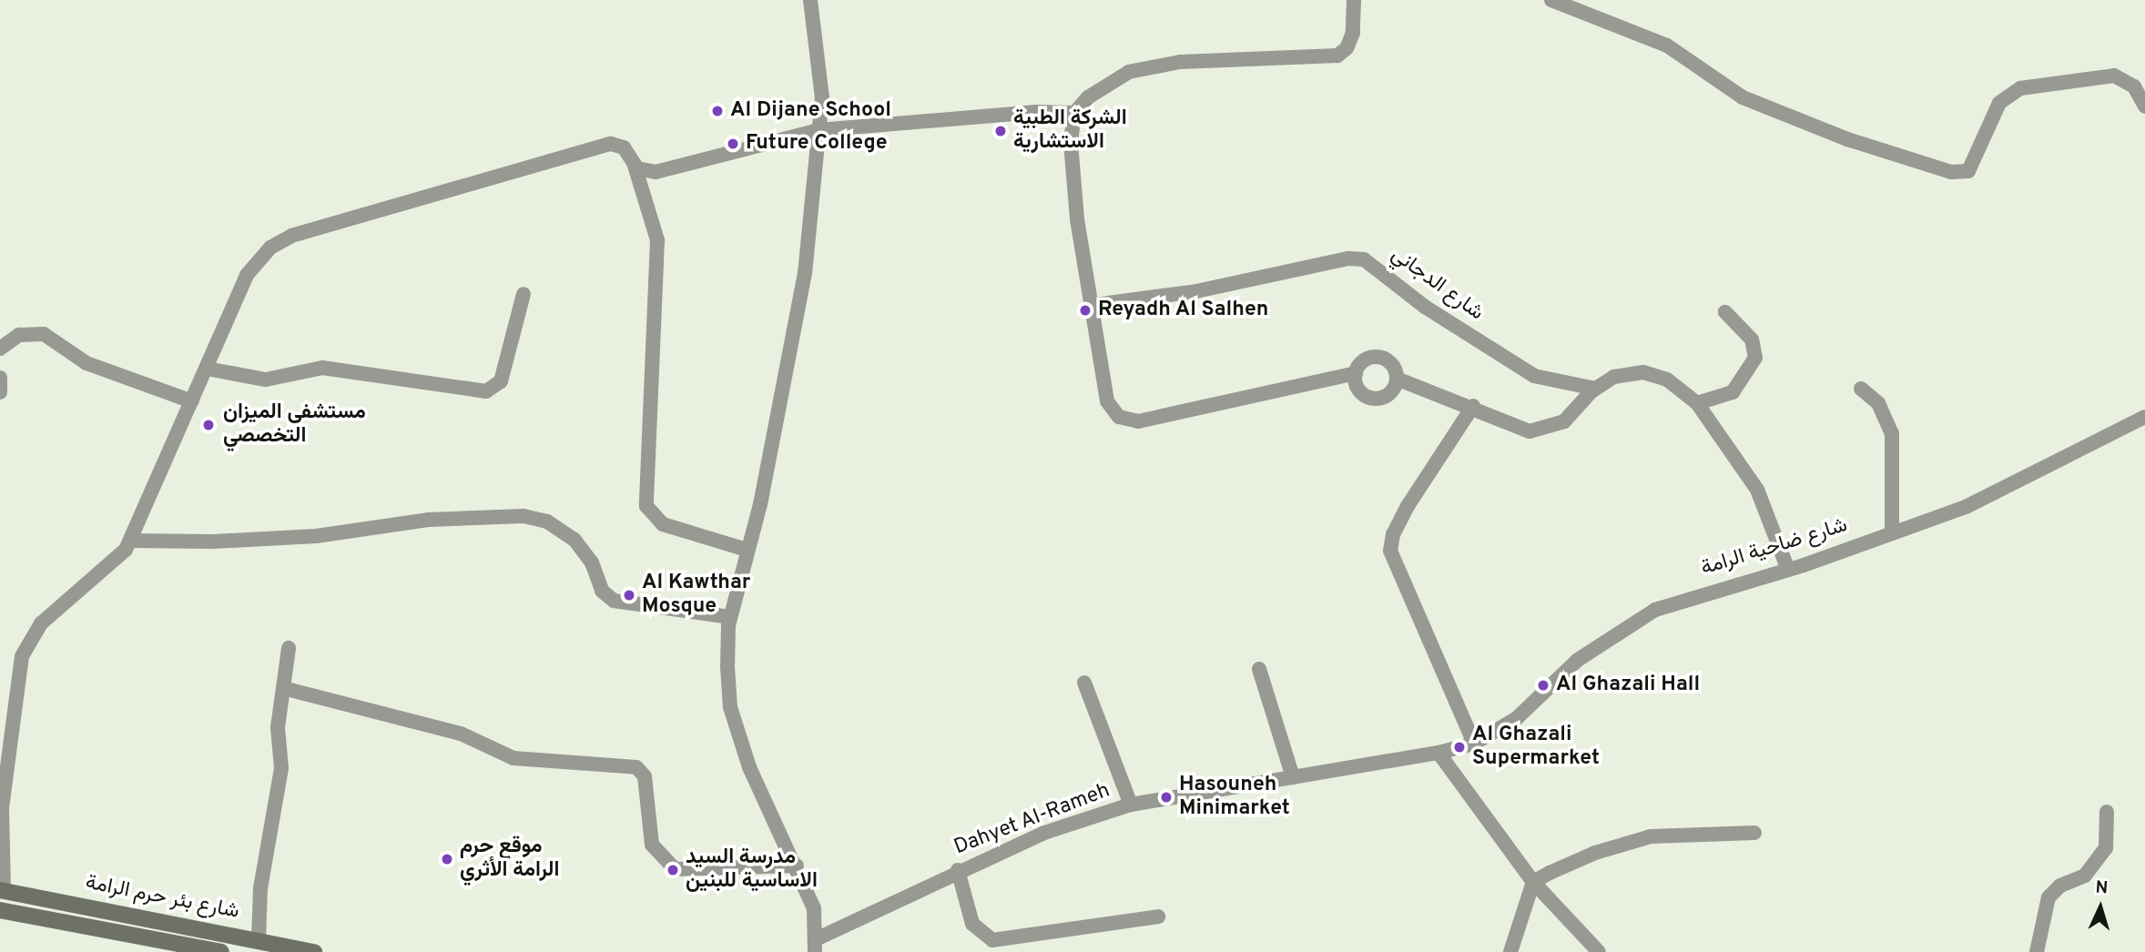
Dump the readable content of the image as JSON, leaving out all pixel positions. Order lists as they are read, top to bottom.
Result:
{
  "streets": {
    "main road": ["شارع بئر حرم الرامة"],
    "street": ["شارع الدجاني", "شارع ضاحية الرامة", "Dahyet Al-Rameh"]
  },
  "crossings": [
    ["شارع ضاحية الرامة", "Dahyet Al-Rameh"]
  ],
  "places": [
    "Al Dijane School",
    "الشركة الطبية الاستشارية",
    "Future College",
    "Reyadh Al Salhen",
    "مستشفى الميزان التخصصي",
    "Al Kawthar Mosque",
    "Al Ghazali Hall",
    "Al Ghazali Supermarket",
    "Hasouneh Minimarket",
    "موقع حرم الرامة الأثري",
    "مدرسة السيد الاساسية للبنين"
  ],
  "north": "top"
}
